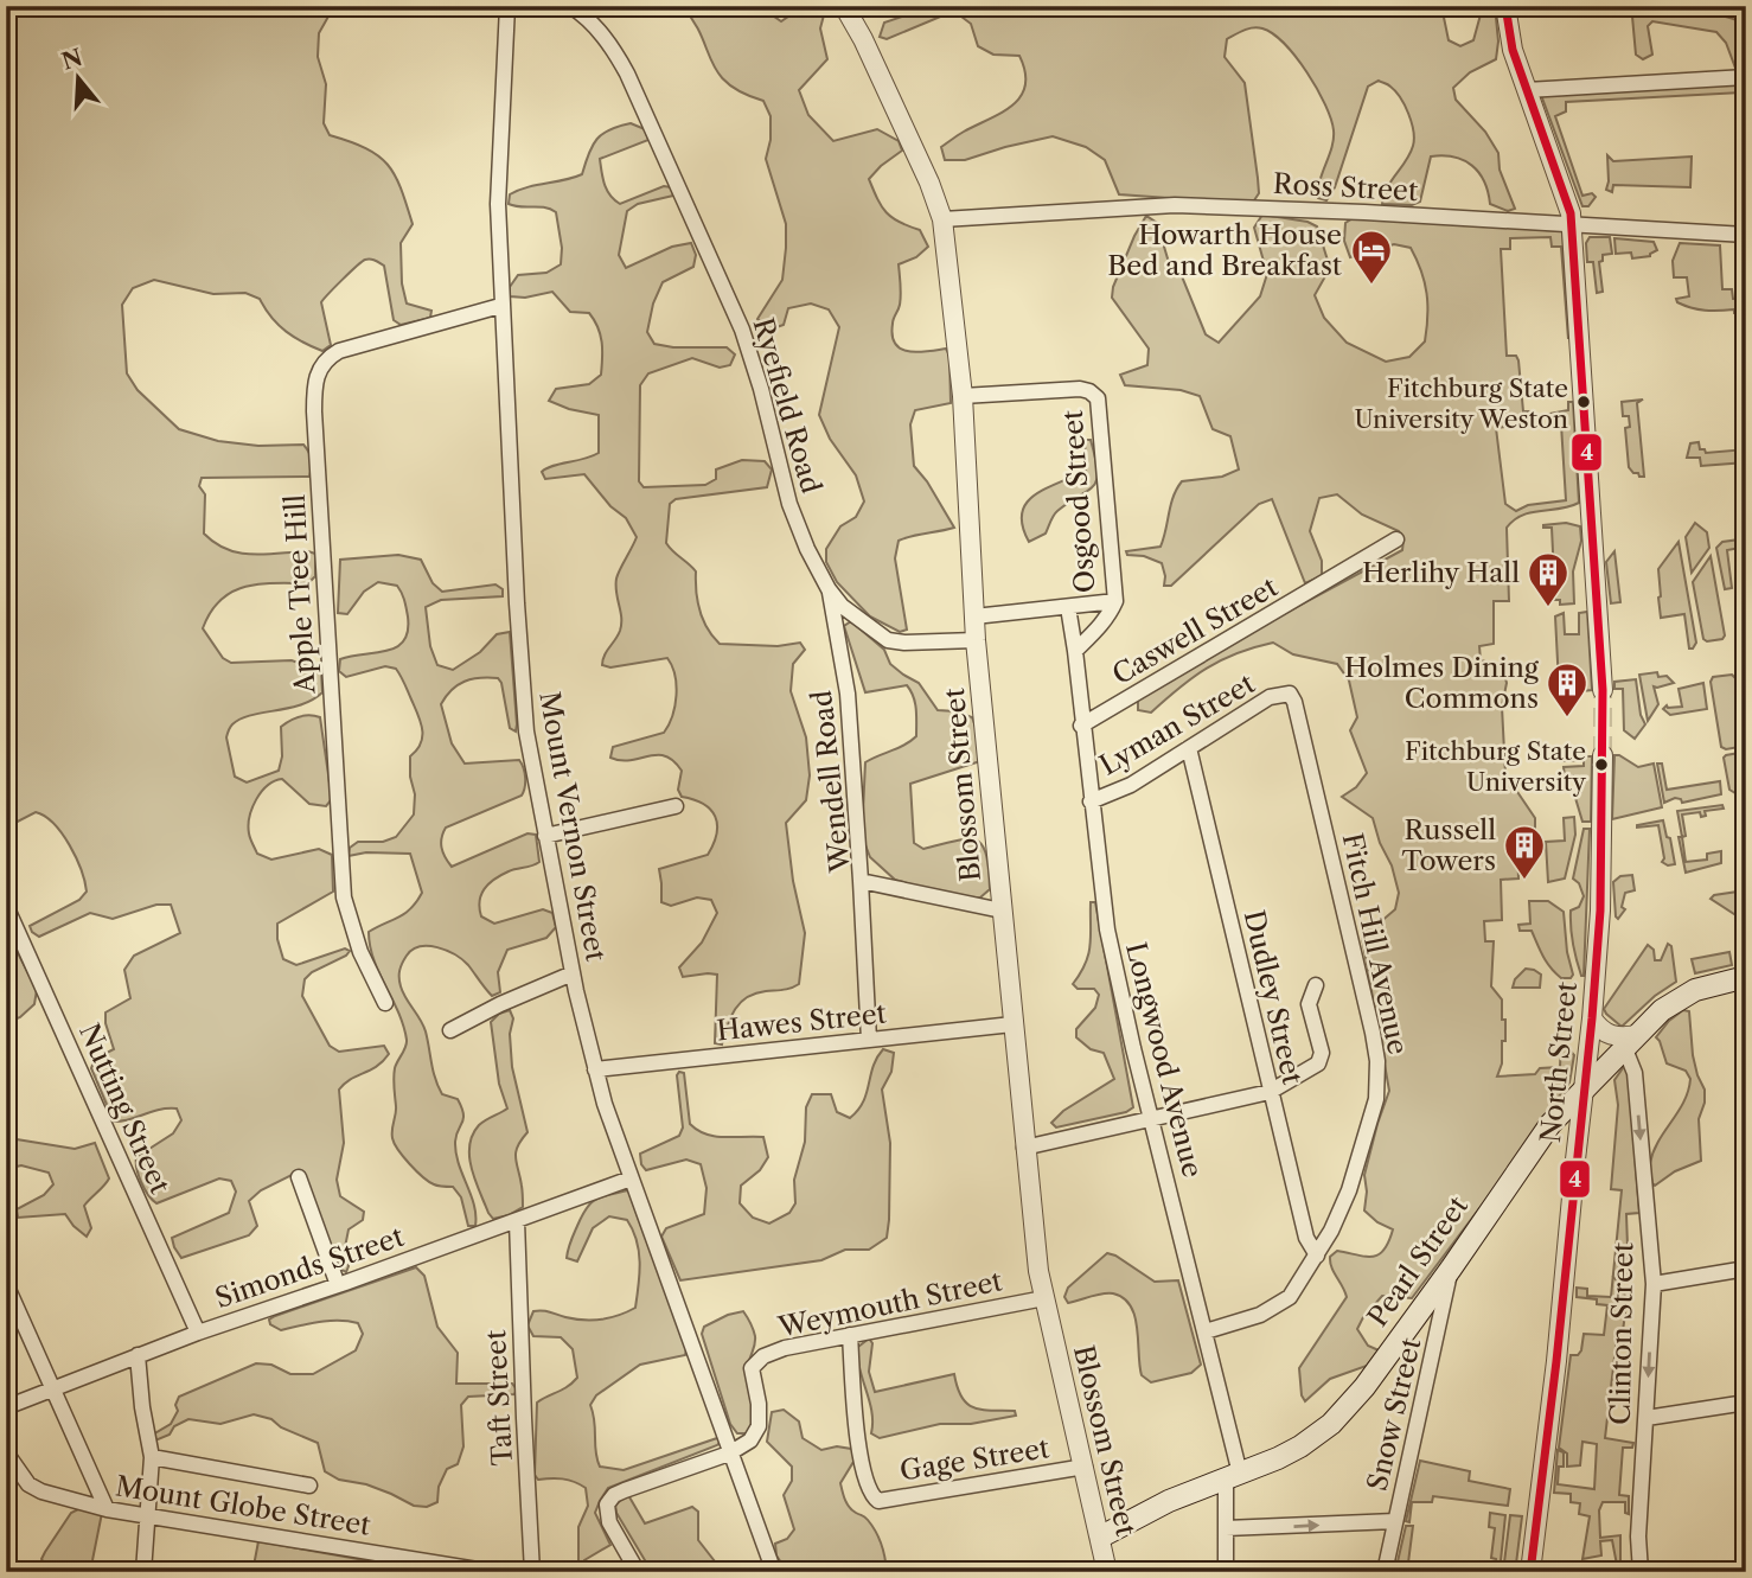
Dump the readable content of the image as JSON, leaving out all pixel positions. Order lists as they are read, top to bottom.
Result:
{
  "streets": {
    "main road": ["Pearl Street"],
    "street": [
      "Ross Street",
      "Ryefield Road",
      "Osgood Street",
      "Apple Tree Hill",
      "Caswell Street",
      "Lyman Street",
      "Wendell Road",
      "Blossom Street",
      "Mount Vernon Street",
      "Fitch Hill Avenue",
      "Dudley Street",
      "Hawes Street",
      "Longwood Avenue",
      "North Street",
      "Nutting Street",
      "Simonds Street",
      "Weymouth Street",
      "Clinton Street",
      "Taft Street",
      "Snow Street",
      "Gage Street",
      "Mount Globe Street"
    ]
  },
  "crossings": [
    ["Ross Street", "Blossom Street"],
    ["Ryefield Road", "Wendell Road"],
    ["Ryefield Road", "Blossom Street"],
    ["Osgood Street", "Blossom Street"],
    ["Osgood Street", "Longwood Avenue"],
    ["Apple Tree Hill", "Mount Vernon Street"],
    ["Caswell Street", "Longwood Avenue"],
    ["Lyman Street", "Fitch Hill Avenue"],
    ["Lyman Street", "Dudley Street"],
    ["Lyman Street", "Longwood Avenue"],
    ["Wendell Road", "Blossom Street"],
    ["Blossom Street", "Hawes Street"],
    ["Blossom Street", "Pearl Street"],
    ["Blossom Street", "Weymouth Street"],
    ["Blossom Street", "Gage Street"],
    ["Mount Vernon Street", "Hawes Street"],
    ["Mount Vernon Street", "Simonds Street"],
    ["Mount Vernon Street", "Weymouth Street"],
    ["Fitch Hill Avenue", "Dudley Street"],
    ["Fitch Hill Avenue", "Longwood Avenue"],
    ["Longwood Avenue", "Pearl Street"],
    ["North Street", "Pearl Street"],
    ["Nutting Street", "Simonds Street"],
    ["Pearl Street", "Clinton Street"],
    ["Pearl Street", "Snow Street"],
    ["Simonds Street", "Taft Street"],
    ["Weymouth Street", "Gage Street"]
  ],
  "one_way": ["Clinton Street"],
  "places": {
    "hotel": ["Howarth House Bed and Breakfast"],
    "other": ["Fitchburg State University Weston", "Fitchburg State University"],
    "building": ["Herlihy Hall", "Holmes Dining Commons", "Russell Towers"]
  },
  "lines": ["transit line 4"],
  "north": "top"
}
